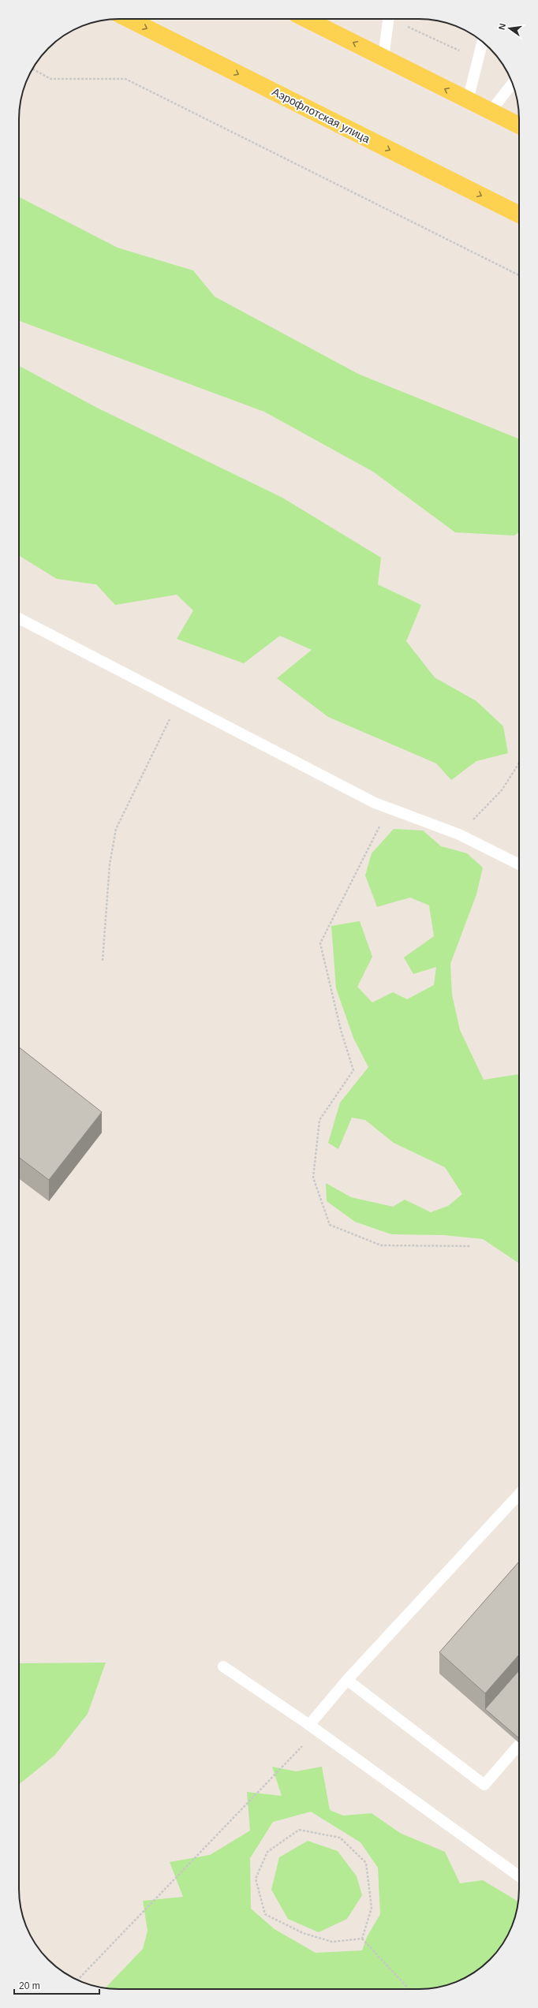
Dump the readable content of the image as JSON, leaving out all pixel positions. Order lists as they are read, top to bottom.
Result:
{
  "streets": {
    "main road": ["Аэрофлотская улица"]
  },
  "scale_bar": "20 m",
  "north": "left"
}
